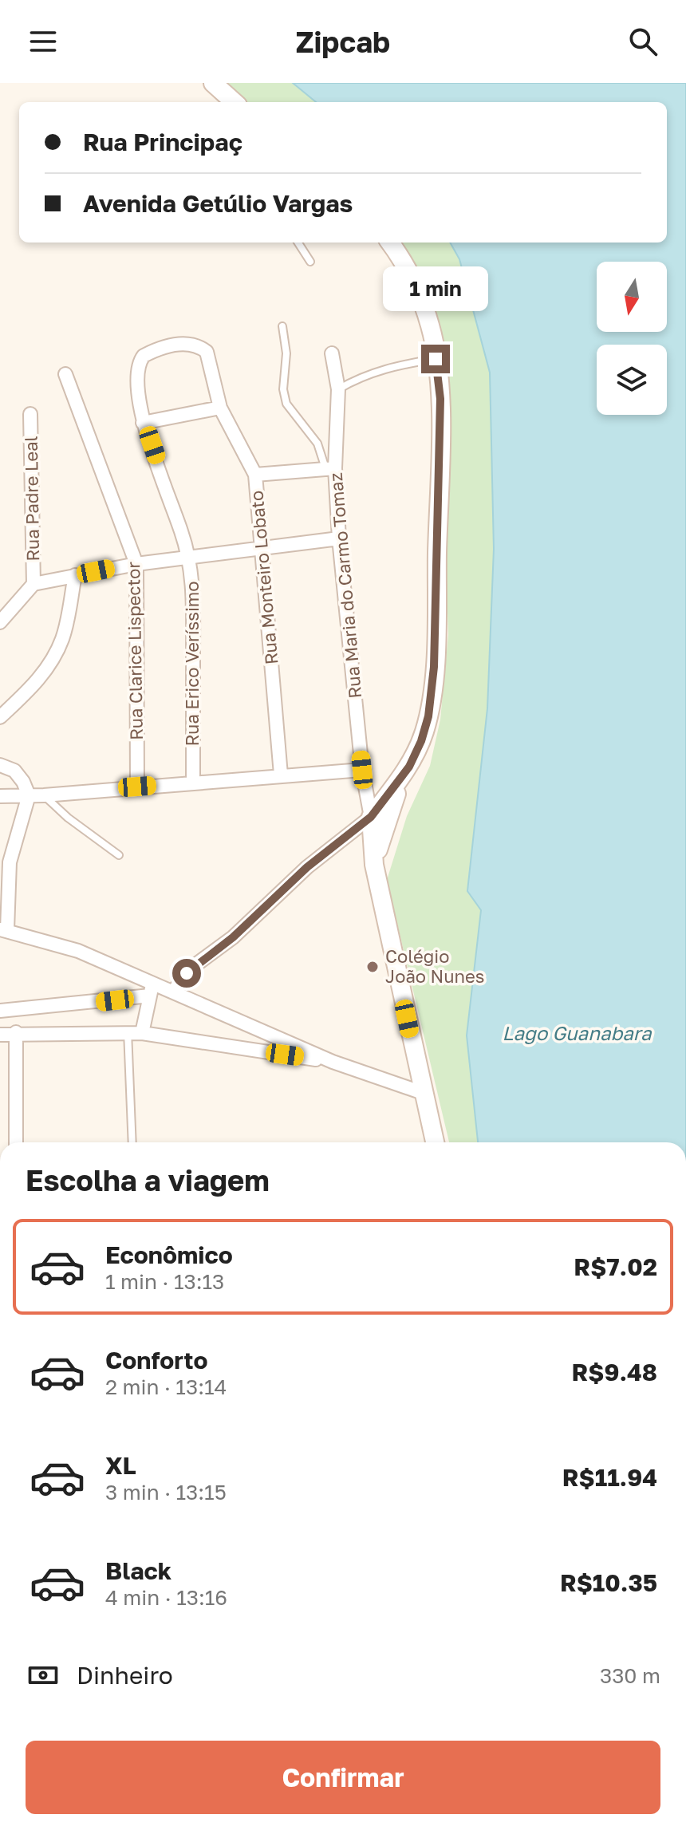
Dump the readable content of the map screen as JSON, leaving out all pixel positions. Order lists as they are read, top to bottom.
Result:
{
  "streets": {
    "street": [
      "Rua Padre Leal",
      "Rua Monteiro Lobato",
      "Rua Maria do Carmo Tomaz",
      "Rua Clarice Lispector",
      "Rua Erico Veríssimo"
    ]
  },
  "crossings": [
    ["Rua Monteiro Lobato", "Rua Erico Veríssimo"]
  ],
  "water": ["Lago Guanabara"],
  "places": ["Colégio João Nunes"],
  "north": "bottom",
  "page": {
    "header": "Zipcab",
    "banner": ["Rua Principaç", "Avenida Getúlio Vargas"],
    "bubble": "1 min",
    "heading": "Escolha a viagem",
    "list": [
      {
        "name": "Econômico",
        "note": "1 min · 13:13",
        "value": "R$7.02"
      },
      {
        "name": "Conforto",
        "note": "2 min · 13:14",
        "value": "R$9.48"
      },
      {
        "name": "XL",
        "note": "3 min · 13:15",
        "value": "R$11.94"
      },
      {
        "name": "Black",
        "note": "4 min · 13:16",
        "value": "R$10.35"
      }
    ],
    "pay": ["Dinheiro", "330 m"],
    "buttons": "Confirmar"
  }
}
